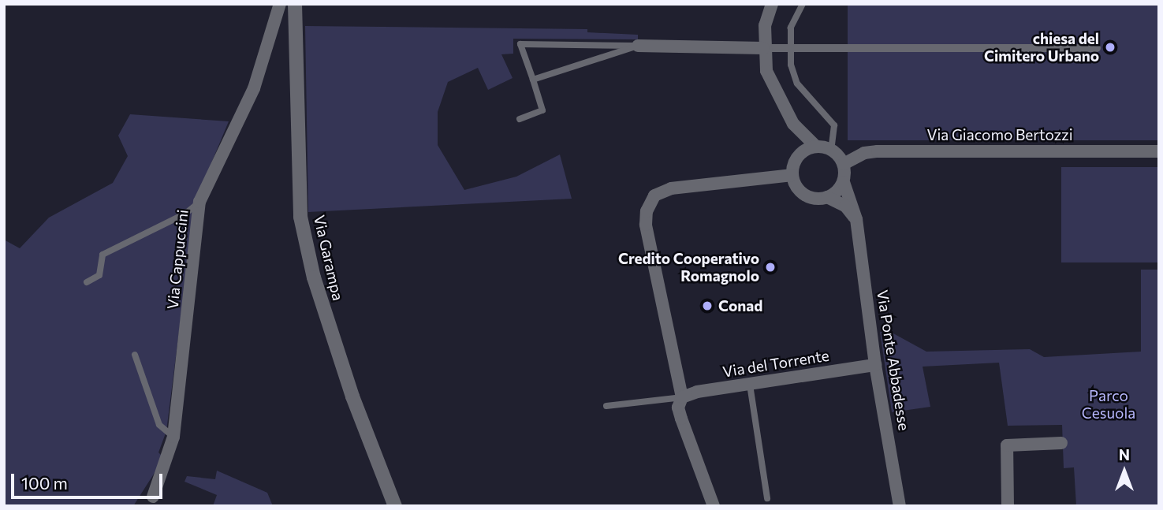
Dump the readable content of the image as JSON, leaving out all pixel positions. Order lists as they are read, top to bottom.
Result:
{
  "streets": {
    "street": [
      "Via Giacomo Bertozzi",
      "Via Garampa",
      "Via Cappuccini",
      "Via Ponte Abbadesse",
      "Via del Torrente"
    ]
  },
  "crossings": [
    ["Via Giacomo Bertozzi", "Via Ponte Abbadesse"],
    ["Via Ponte Abbadesse", "Via del Torrente"]
  ],
  "parks": ["Parco Cesuola"],
  "places": ["chiesa del Cimitero Urbano", "Credito Cooperativo Romagnolo", "Conad"],
  "scale_bar": "100 m",
  "north": "top"
}
